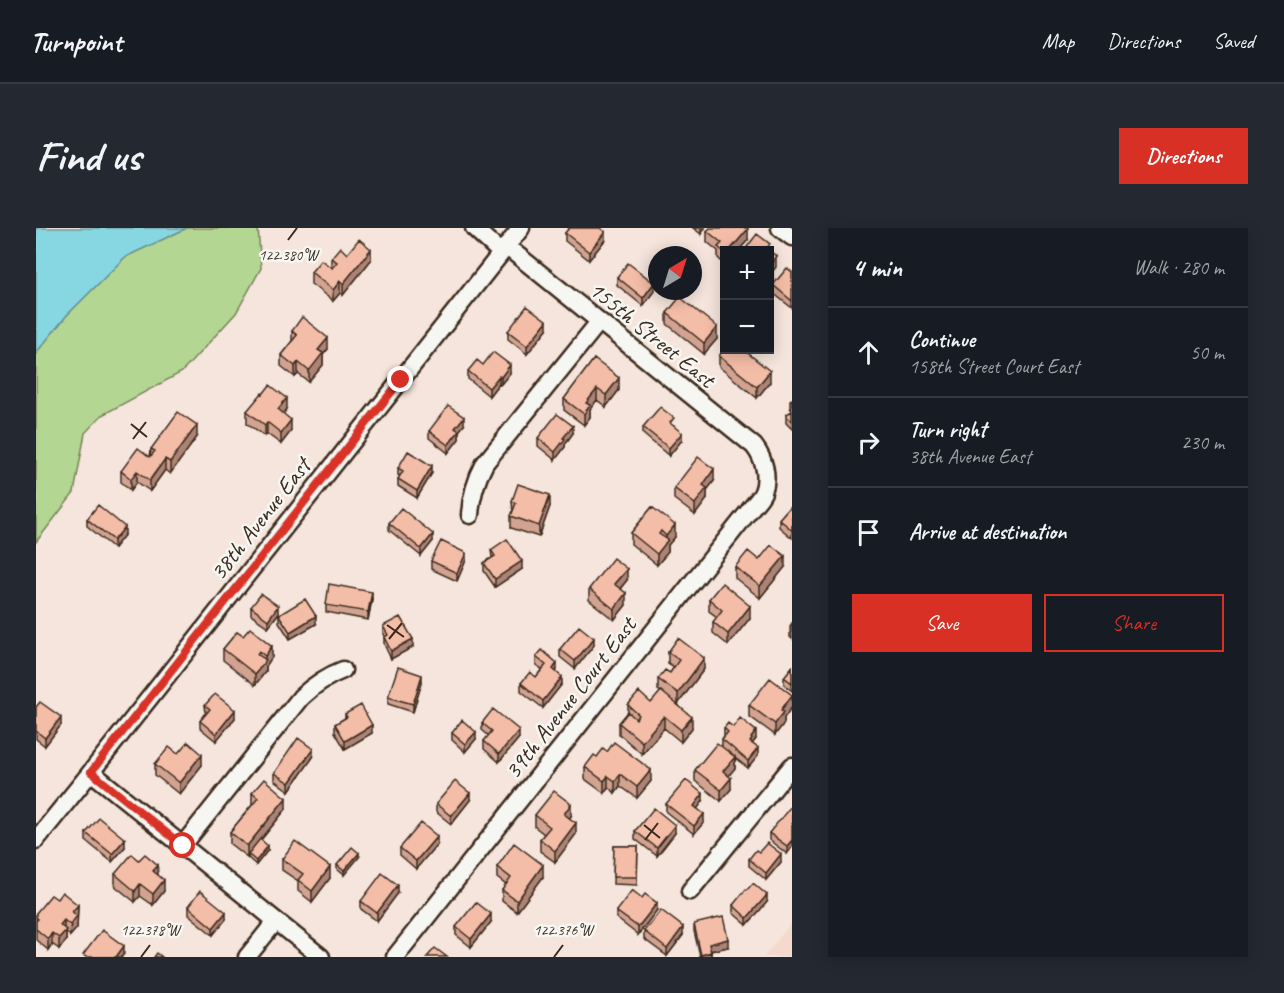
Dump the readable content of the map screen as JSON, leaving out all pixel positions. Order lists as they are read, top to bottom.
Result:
{
  "streets": {
    "street": ["155th Street East", "38th Avenue East", "39th Avenue Court East"]
  },
  "crossings": [
    ["155th Street East", "38th Avenue East"],
    ["155th Street East", "39th Avenue Court East"]
  ],
  "north": "top right",
  "page": {
    "header": "Turnpoint",
    "nav": ["Map", "Directions", "Saved"],
    "buttons": [
      "Directions",
      ["Save", "Share"]
    ],
    "title": "Find us",
    "heading": ["4 min", "Walk · 280 m"],
    "map_buttons": ["+", "−"],
    "list": [
      ["Continue", "158th Street Court East", "50 m"],
      ["Turn right", "38th Avenue East", "230 m"],
      "Arrive at destination"
    ]
  },
  "coordinates": ["122.380°W", "122.378°W", "122.376°W"]
}
